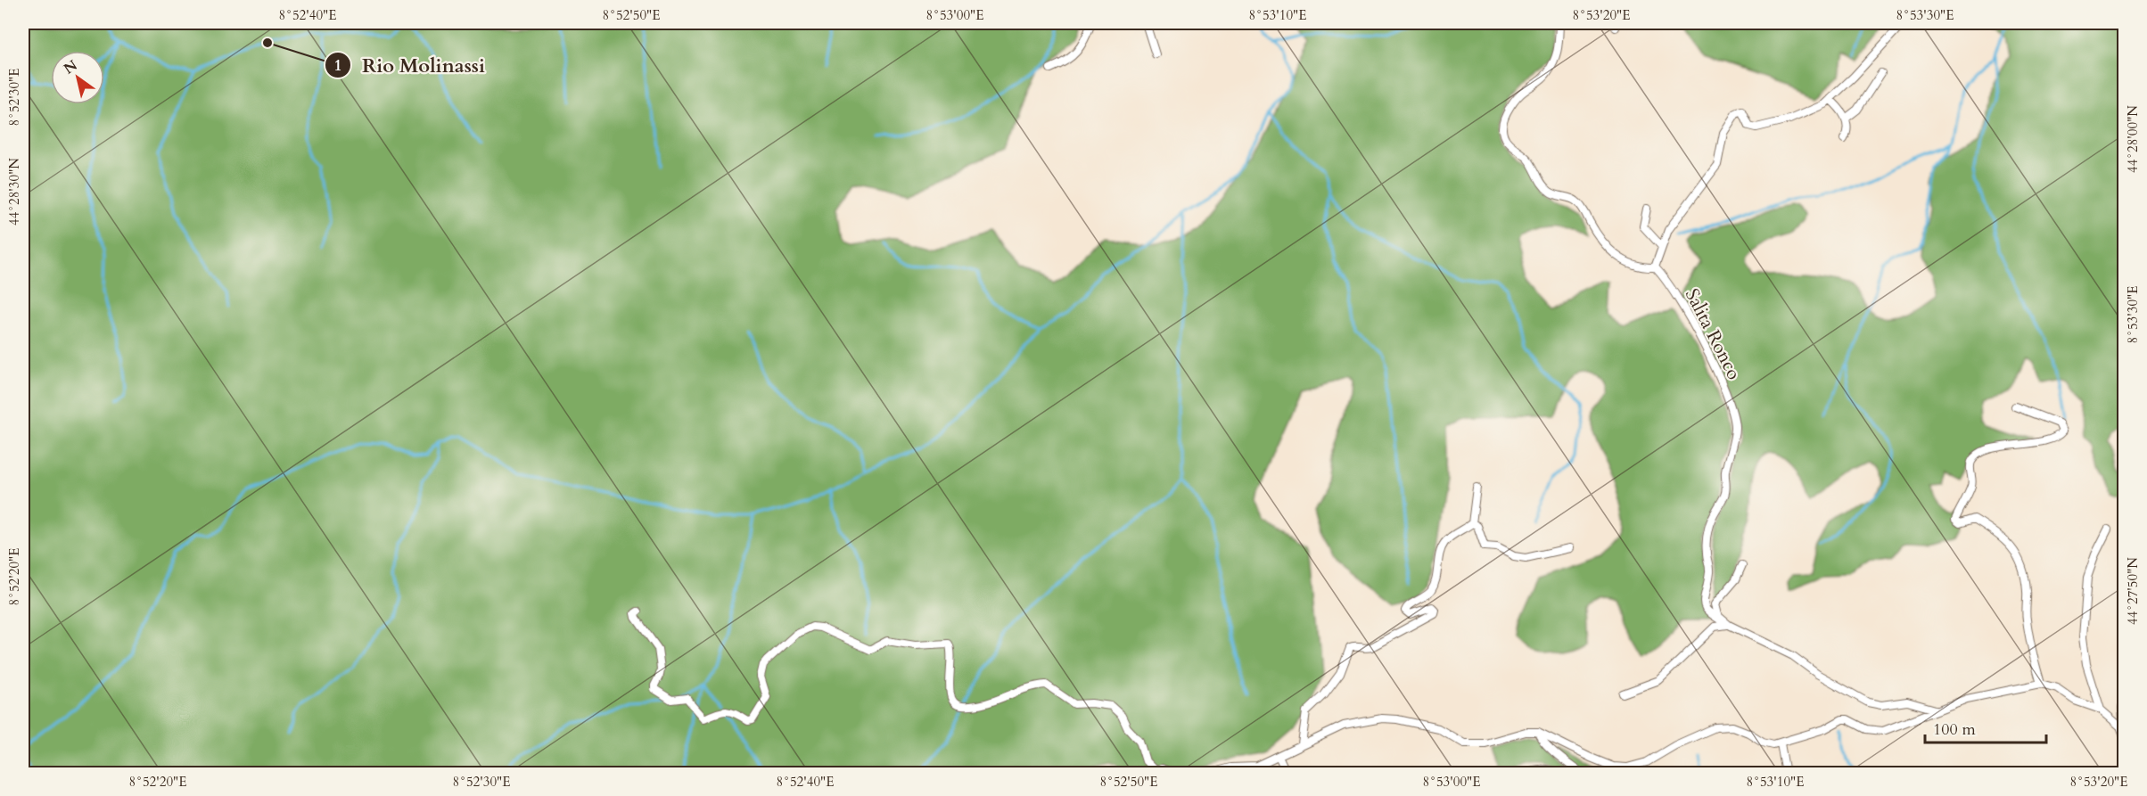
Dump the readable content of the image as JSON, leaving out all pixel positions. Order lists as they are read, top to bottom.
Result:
{
  "streets": {
    "street": ["Salita Ronco"]
  },
  "places": ["Rio Molinassi"],
  "scale_bar": "100 m",
  "north": "top left",
  "coordinates": [
    "8°52'40\"E",
    "8°52'50\"E",
    "8°53'00\"E",
    "8°53'10\"E",
    "8°53'20\"E",
    "8°53'30\"E",
    "8°52'30\"E",
    "44°28'00\"N",
    "44°28'30\"N",
    "8°52'20\"E",
    "44°27'50\"N"
  ]
}
